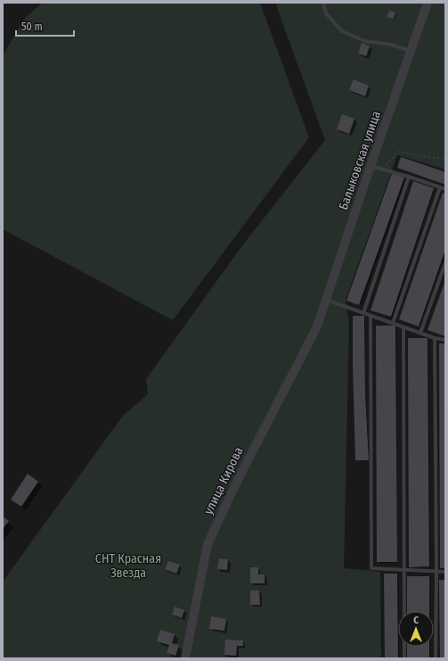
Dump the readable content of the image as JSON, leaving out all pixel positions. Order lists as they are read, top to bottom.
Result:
{
  "streets": {
    "street": ["Балыковская улица", "улица Кирова"]
  },
  "crossings": [
    ["Балыковская улица", "улица Кирова"]
  ],
  "parks": ["СНТ Красная Звезда"],
  "scale_bar": "50 m",
  "north": "top"
}
